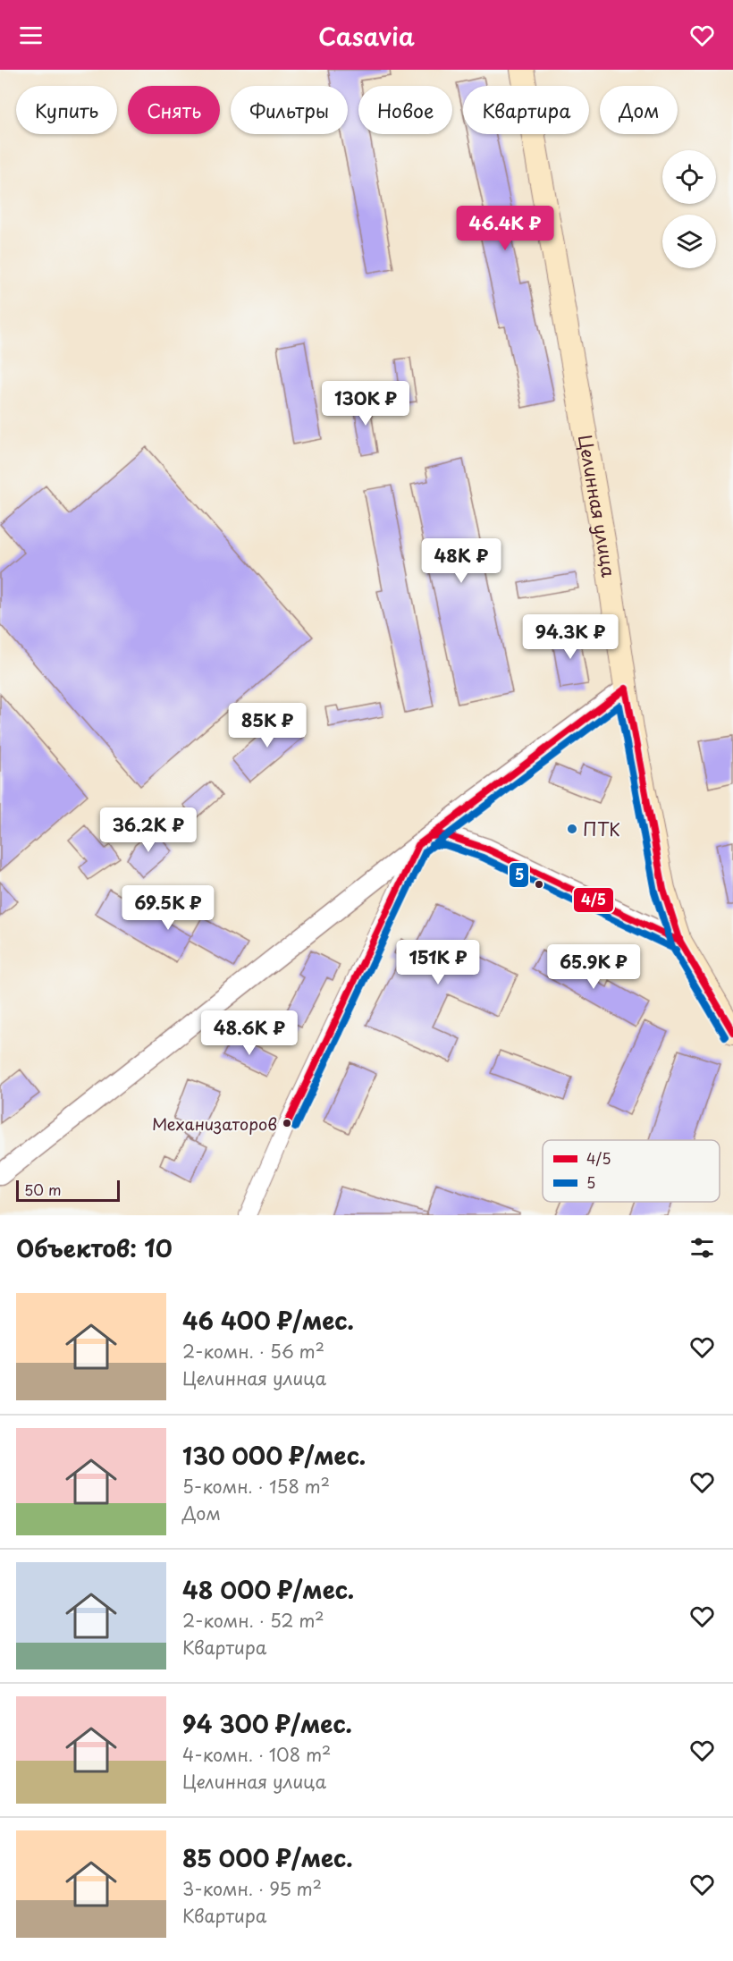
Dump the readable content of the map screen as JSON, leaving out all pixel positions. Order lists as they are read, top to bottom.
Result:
{
  "streets": {
    "main road": ["Целинная улица"]
  },
  "places": ["ПТК", "Механизаторов"],
  "lines": ["transit line 4/5", "transit line 5"],
  "legend": ["4/5", "5"],
  "scale_bar": "50 m",
  "page": {
    "header": "Casavia",
    "chip": [
      "Купить",
      "Снять",
      "Фильтры",
      "Новое",
      "Квартира",
      "Дом"
    ],
    "price": [
      "46.4K ₽",
      "130K ₽",
      "48K ₽",
      "94.3K ₽",
      "85K ₽",
      "36.2K ₽",
      "69.5K ₽",
      "151K ₽",
      "65.9K ₽",
      "48.6K ₽"
    ],
    "scale": "50 m",
    "heading": "Объектов: 10",
    "list": [
      {
        "name": "46 400 ₽/мес.",
        "note": "2-комн. · 56 m² · Целинная улица"
      },
      {
        "name": "130 000 ₽/мес.",
        "note": "5-комн. · 158 m² · Дом"
      },
      {
        "name": "48 000 ₽/мес.",
        "note": "2-комн. · 52 m² · Квартира"
      },
      {
        "name": "94 300 ₽/мес.",
        "note": "4-комн. · 108 m² · Целинная улица"
      },
      {
        "name": "85 000 ₽/мес.",
        "note": "3-комн. · 95 m² · Квартира"
      }
    ]
  }
}
